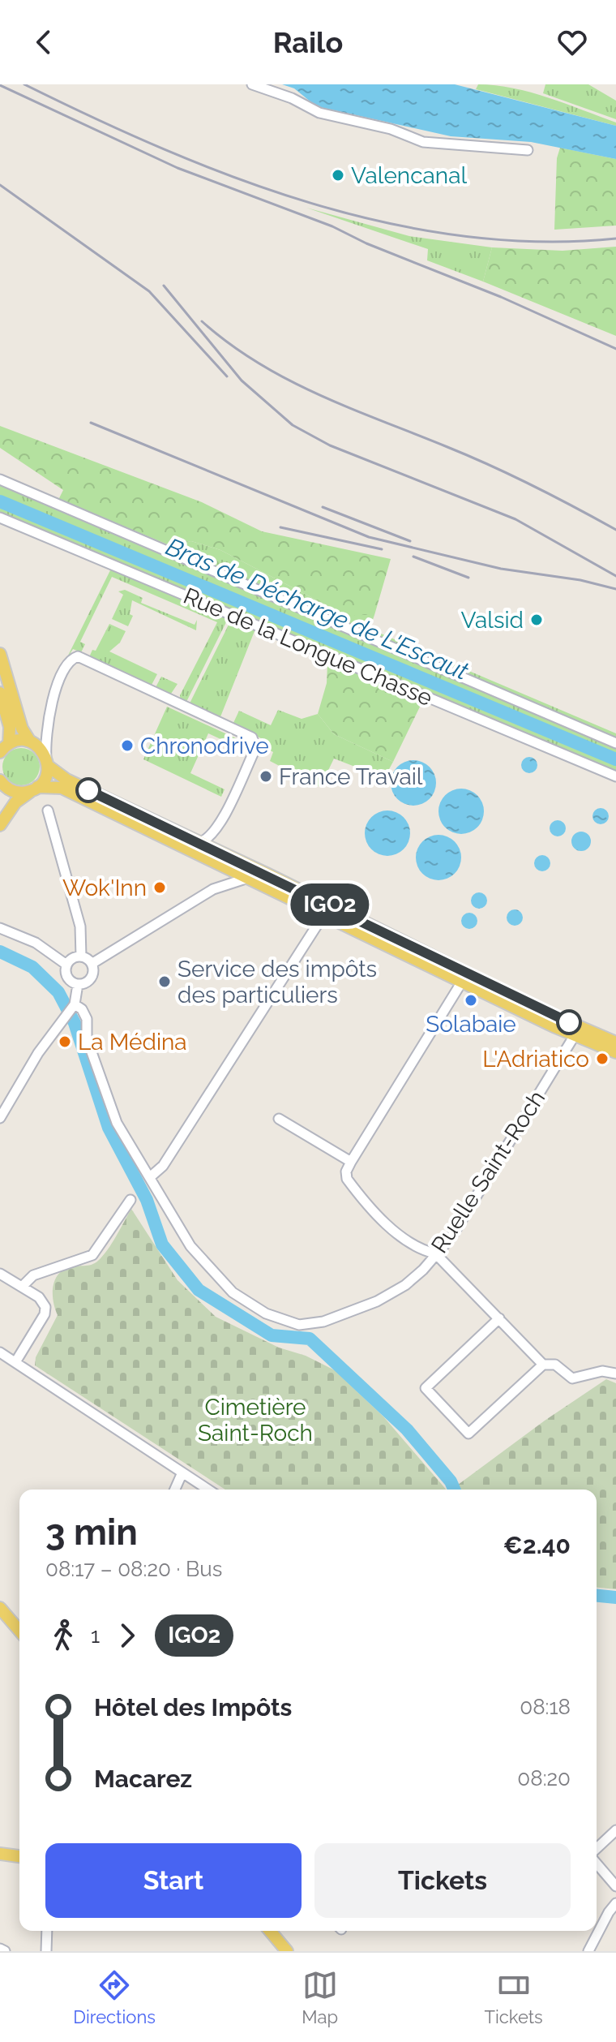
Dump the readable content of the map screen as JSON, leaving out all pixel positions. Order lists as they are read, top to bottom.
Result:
{
  "streets": {
    "street": ["Rue de la Longue Chasse", "Ruelle Saint-Roch"]
  },
  "water": ["Bras de Décharge de L'Escaut"],
  "parks": ["Cimetière Saint-Roch"],
  "places": [
    "Valencanal",
    "Valsid",
    "Chronodrive",
    "France Travail",
    "Wok'Inn",
    "Service des impôts des particuliers",
    "Solabaie",
    "La Médina",
    "L'Adriatico"
  ],
  "lines": ["bus line IGO2"],
  "page": {
    "header": "Railo",
    "on_map": "IGO2",
    "heading": ["3 min", "08:17 – 08:20 · Bus", "€2.40"],
    "legs": ["1", "IGO2"],
    "list": [
      {
        "name": "Hôtel des Impôts",
        "value": "08:18"
      },
      {
        "name": "Macarez",
        "value": "08:20"
      }
    ],
    "buttons": ["Start", "Tickets"],
    "tabs": ["Directions", "Map", "Tickets"]
  }
}
